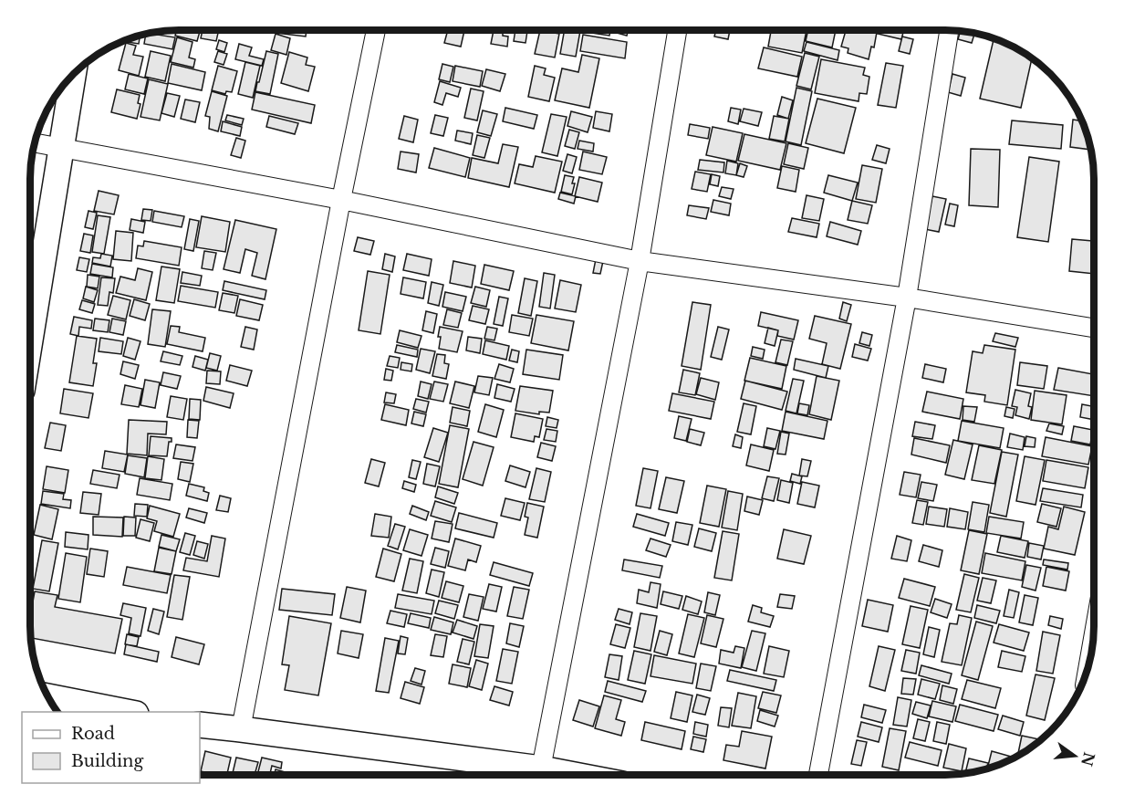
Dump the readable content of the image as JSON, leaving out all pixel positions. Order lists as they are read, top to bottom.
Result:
{
  "legend": ["Road", "Building"],
  "north": "right"
}
